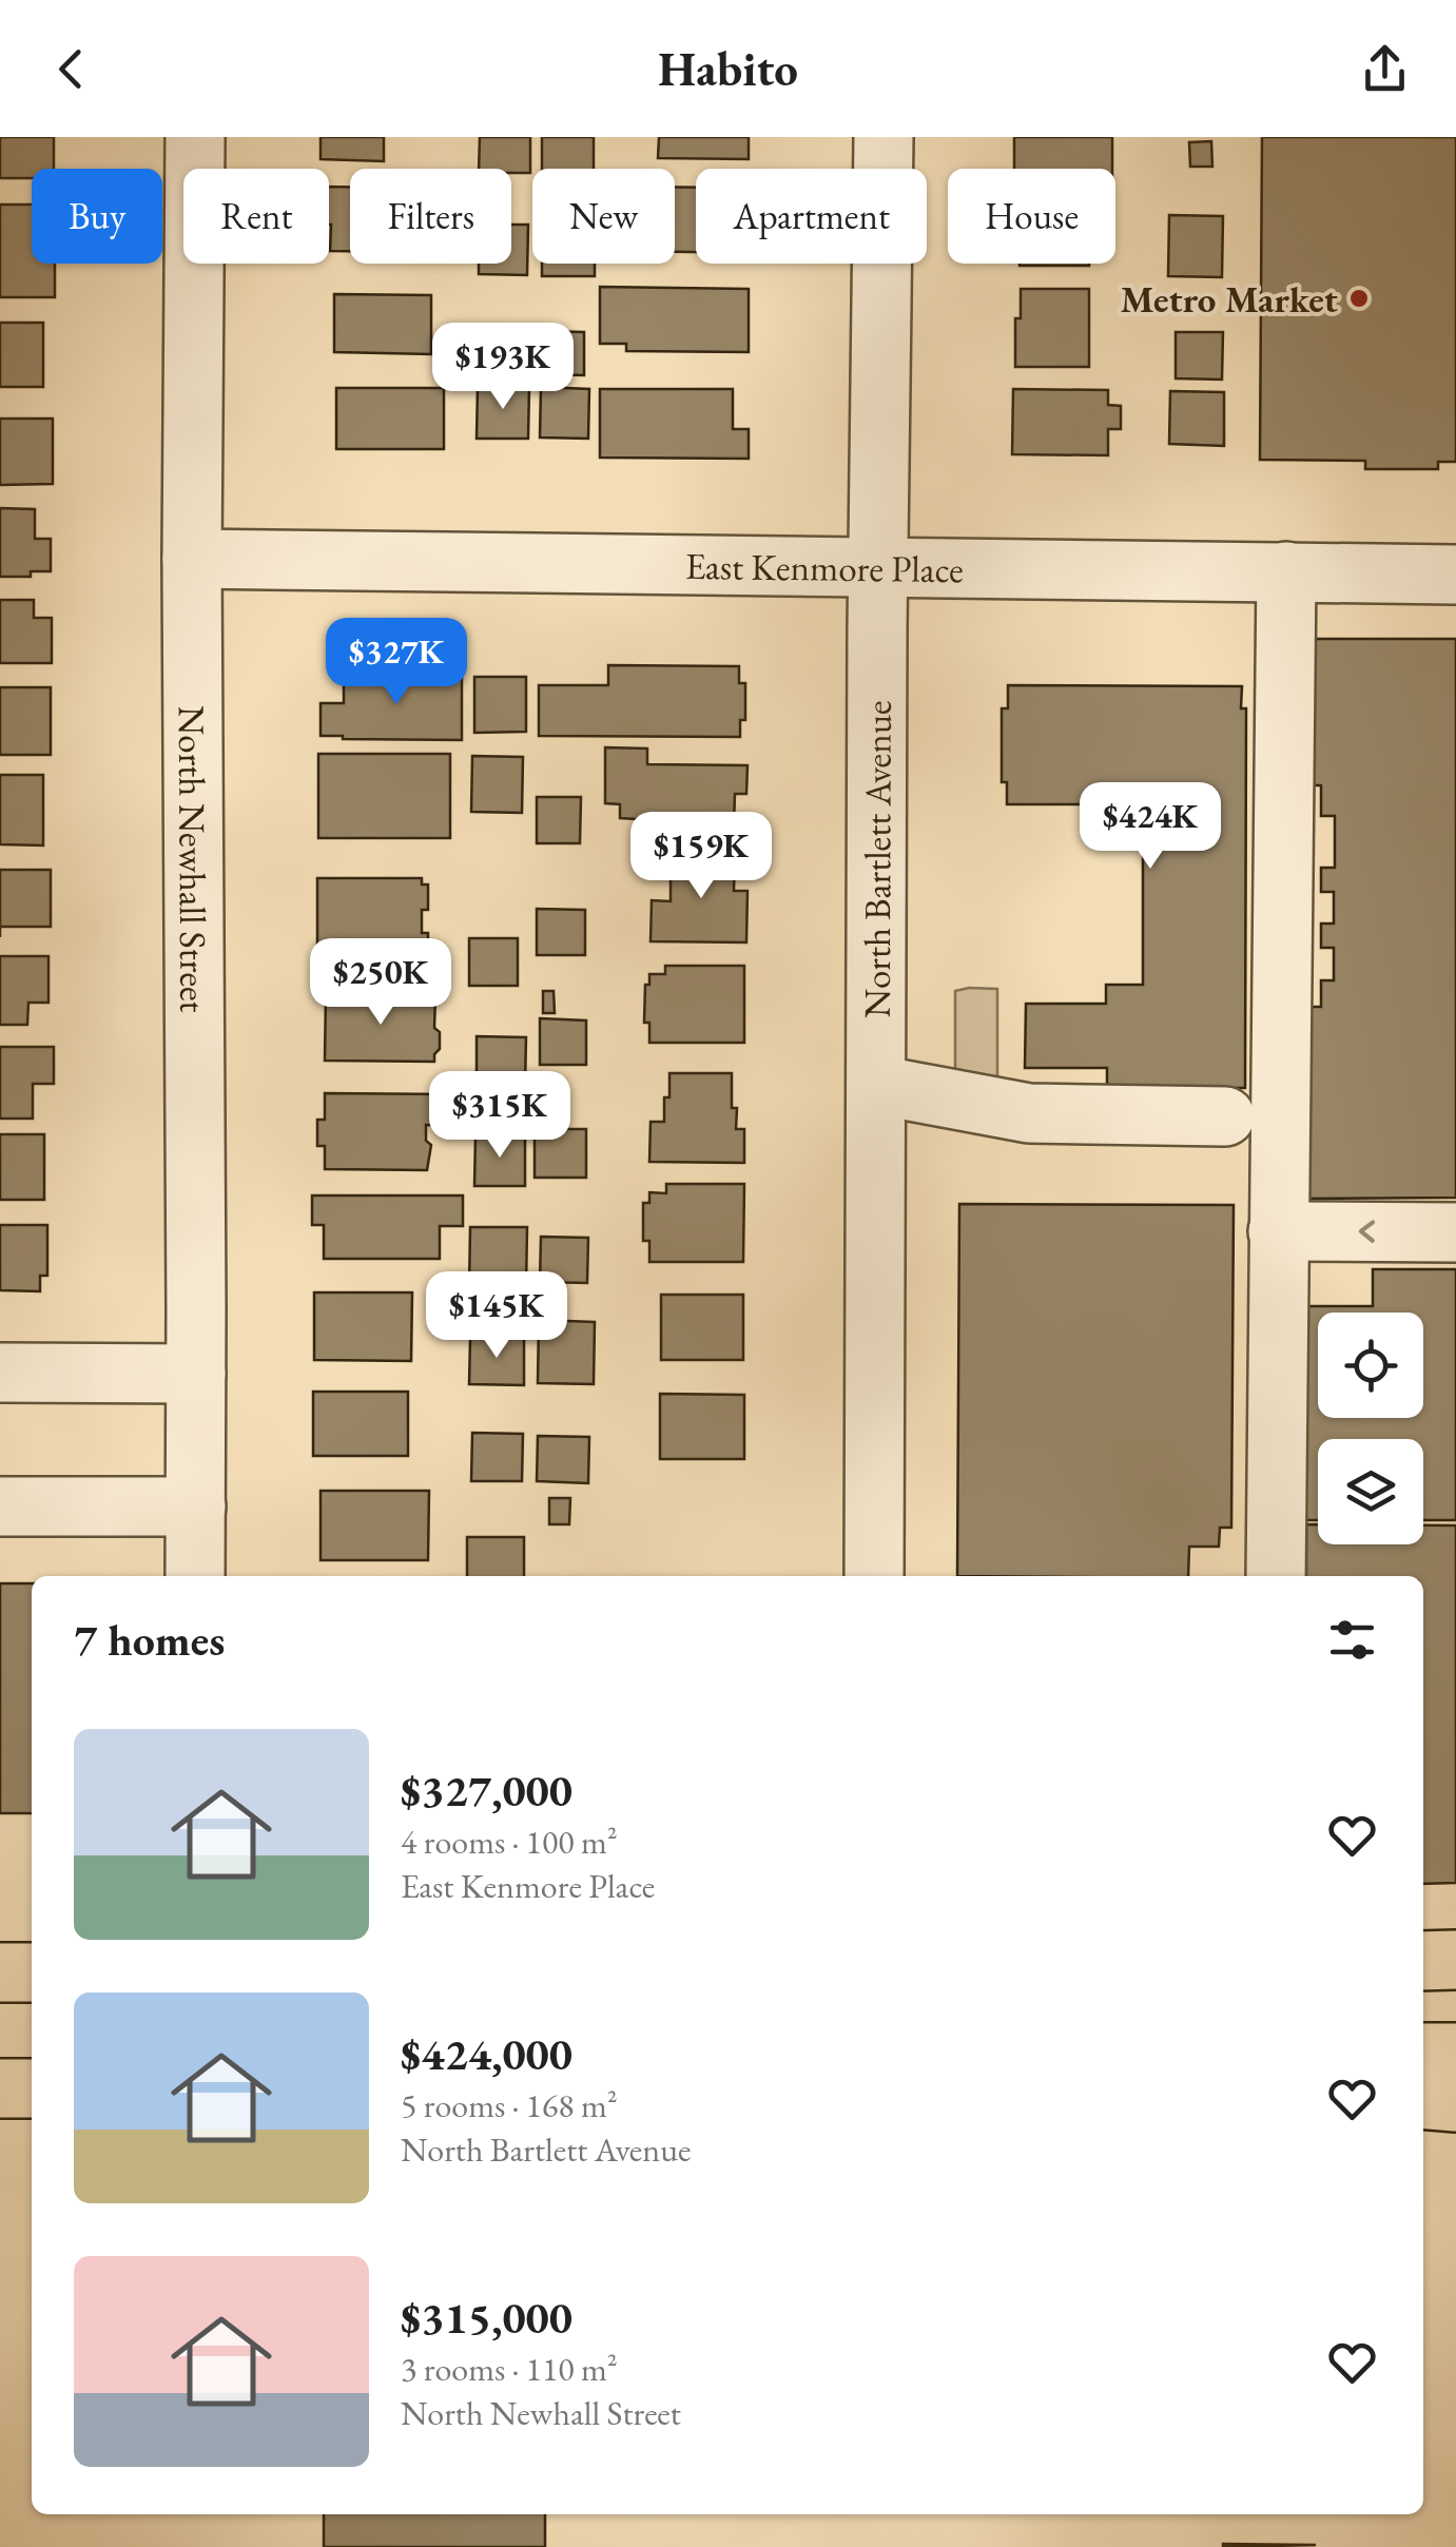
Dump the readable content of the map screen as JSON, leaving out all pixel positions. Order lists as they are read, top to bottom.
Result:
{
  "streets": {
    "street": ["East Kenmore Place", "North Newhall Street", "North Bartlett Avenue"]
  },
  "crossings": [
    ["East Kenmore Place", "North Newhall Street"],
    ["East Kenmore Place", "North Bartlett Avenue"]
  ],
  "places": ["Metro Market"],
  "page": {
    "header": "Habito",
    "chip": [
      "Buy",
      "Rent",
      "Filters",
      "New",
      "Apartment",
      "House"
    ],
    "price": [
      "$193K",
      "$327K",
      "$424K",
      "$159K",
      "$250K",
      "$315K",
      "$145K"
    ],
    "heading": "7 homes",
    "list": [
      {
        "name": "$327,000",
        "note": "4 rooms · 100 m² · East Kenmore Place"
      },
      {
        "name": "$424,000",
        "note": "5 rooms · 168 m² · North Bartlett Avenue"
      },
      {
        "name": "$315,000",
        "note": "3 rooms · 110 m² · North Newhall Street"
      }
    ]
  }
}
